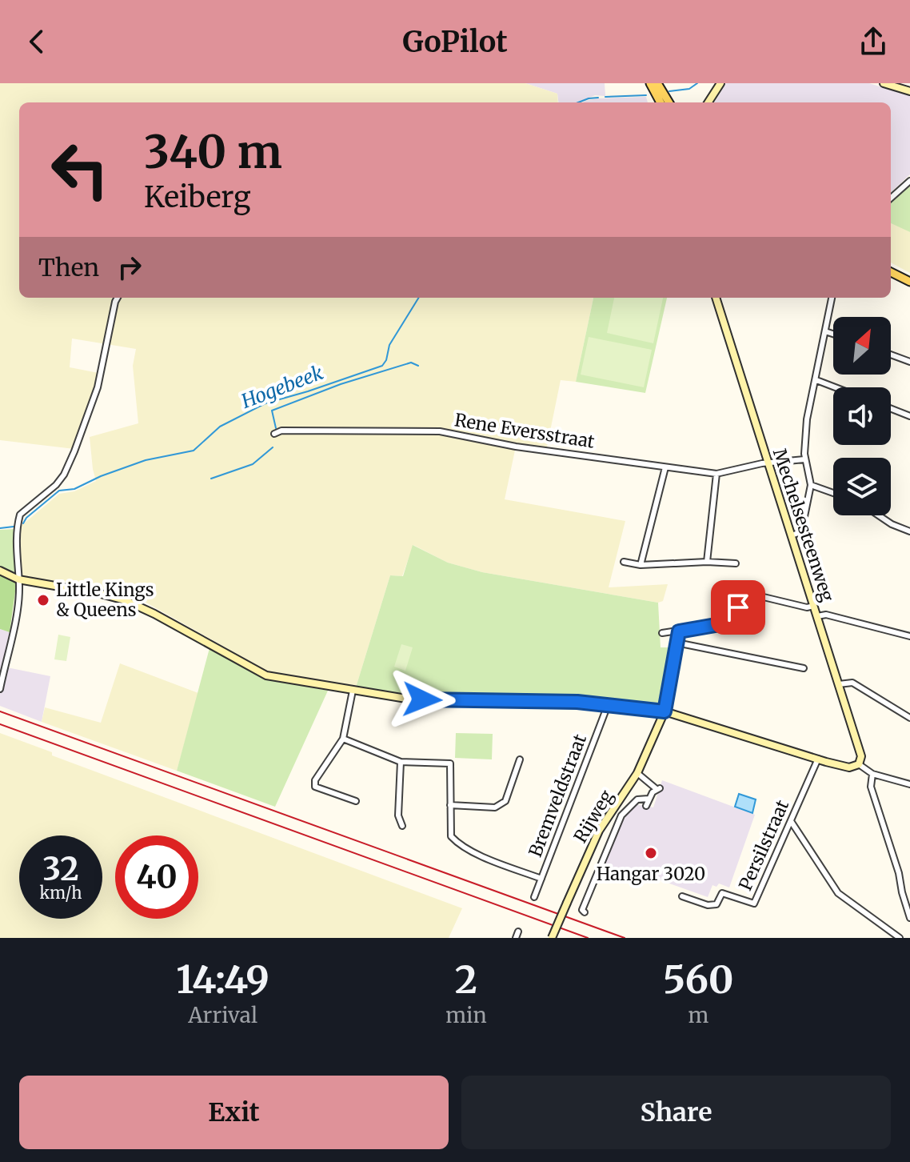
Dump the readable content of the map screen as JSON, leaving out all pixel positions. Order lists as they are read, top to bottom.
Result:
{
  "streets": {
    "street": [
      "Rene Eversstraat",
      "Mechelsesteenweg",
      "Bremveldstraat",
      "Rijweg",
      "Persilstraat"
    ]
  },
  "crossings": [
    ["Rene Eversstraat", "Mechelsesteenweg"]
  ],
  "water": ["Hogebeek"],
  "places": ["Little Kings & Queens", "Hangar 3020"],
  "north": "top right",
  "page": {
    "header": "GoPilot",
    "turn": ["340 m", "Keiberg"],
    "then": "Then",
    "speed": "32 km/h",
    "limit": "40",
    "eta": [
      "14:49",
      "Arrival",
      "2",
      "min",
      "560",
      "m"
    ],
    "buttons": ["Exit", "Share"]
  }
}
